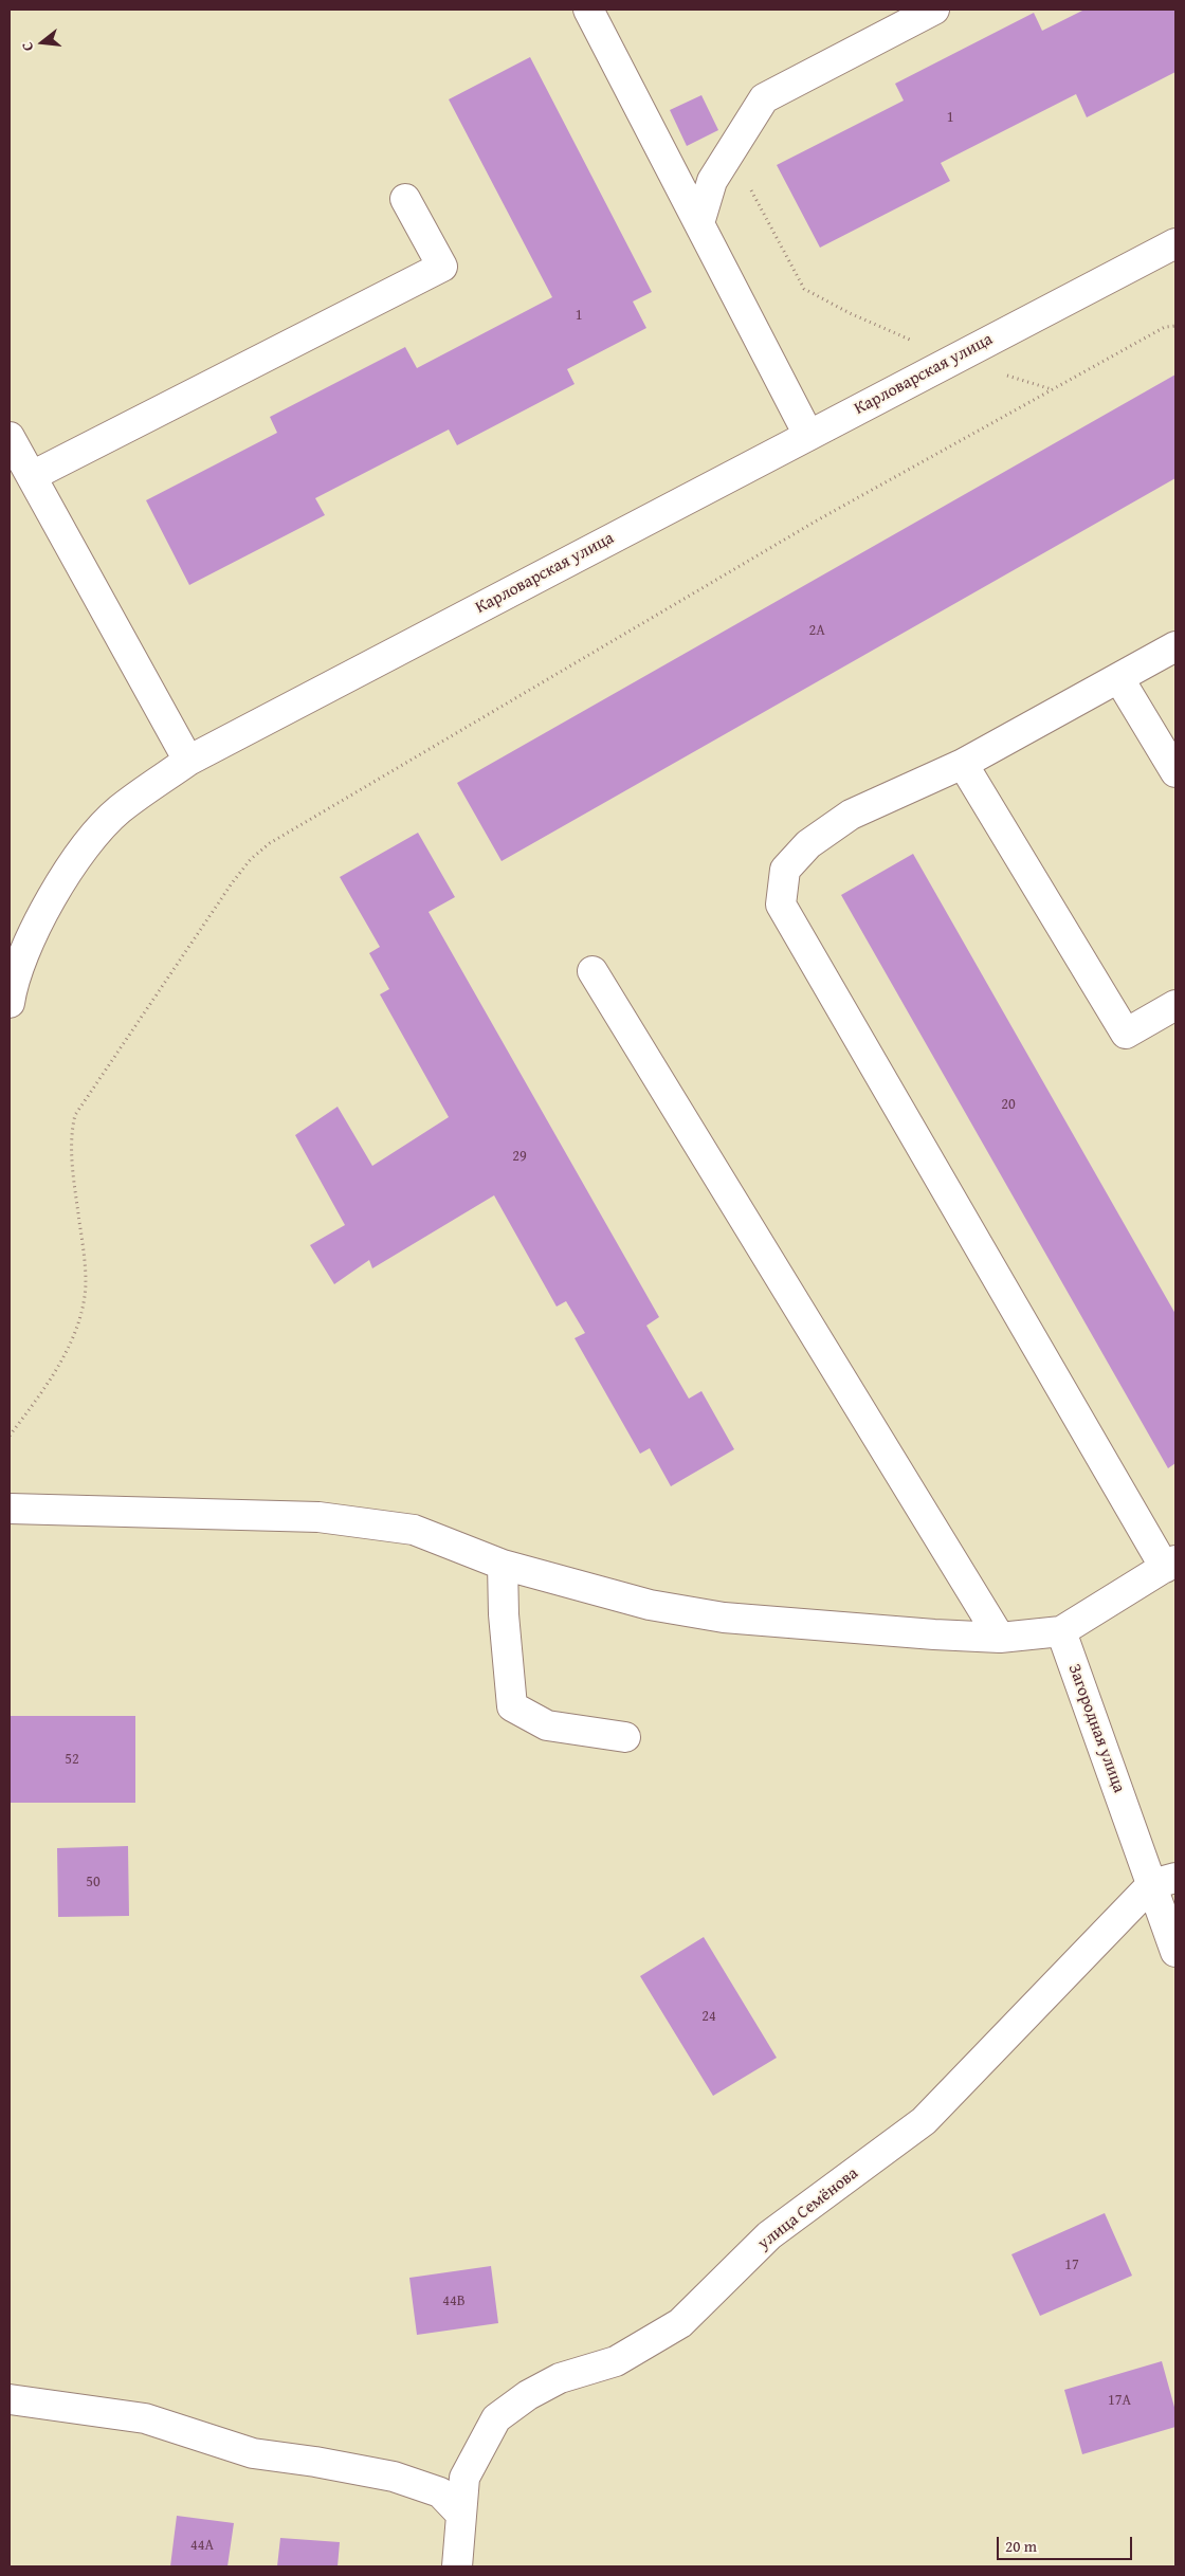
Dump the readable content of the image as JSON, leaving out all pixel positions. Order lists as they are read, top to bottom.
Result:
{
  "streets": {
    "street": ["Карловарская улица", "Загородная улица", "улица Семёнова"]
  },
  "crossings": [
    ["Загородная улица", "улица Семёнова"]
  ],
  "house_numbers": [
    "1",
    "1",
    "2А",
    "20",
    "29",
    "52",
    "50",
    "24",
    "17",
    "44В",
    "17А",
    "44А"
  ],
  "scale_bar": "20 m",
  "north": "left"
}
